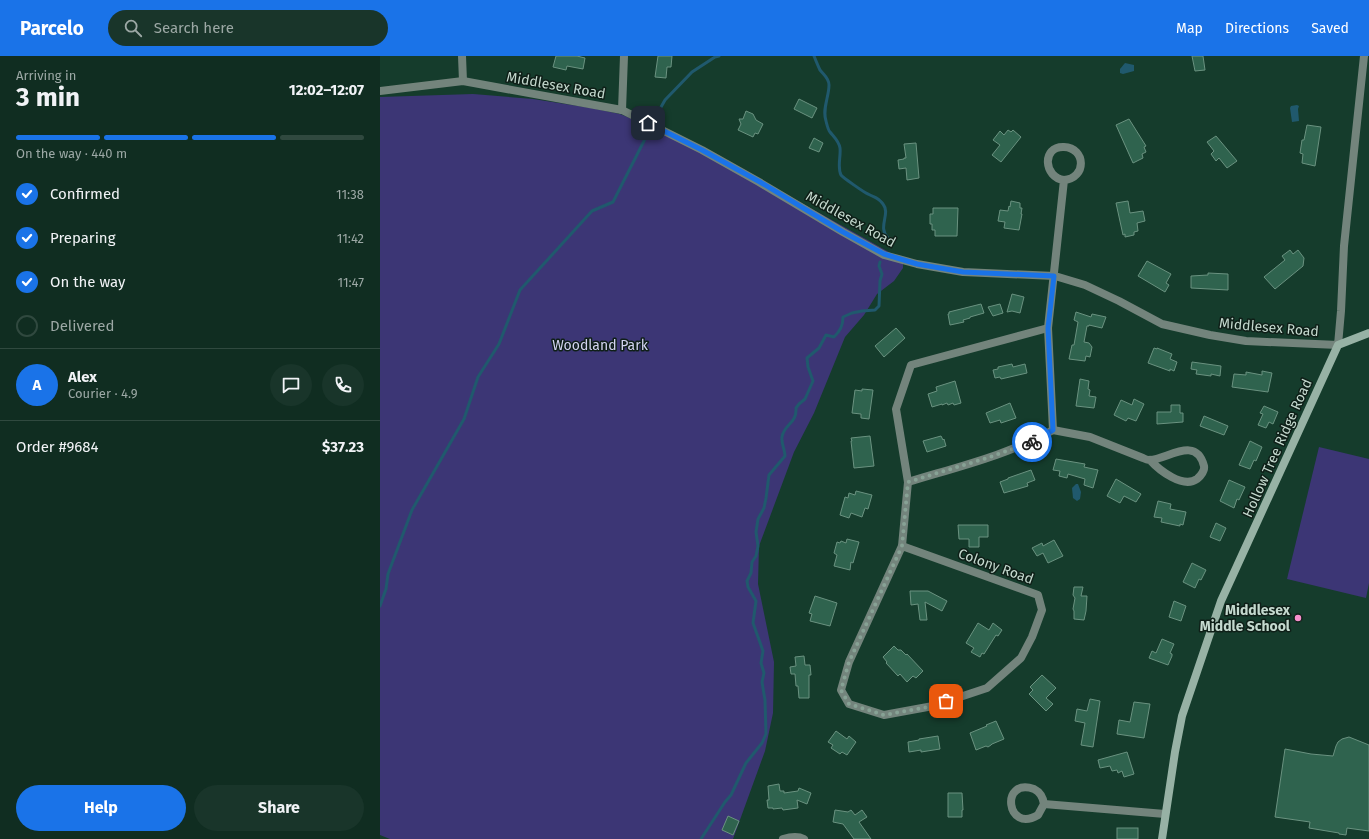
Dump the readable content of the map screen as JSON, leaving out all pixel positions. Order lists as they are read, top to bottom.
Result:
{
  "streets": {
    "main road": ["Middlesex Road", "Hollow Tree Ridge Road"],
    "street": ["Colony Road"]
  },
  "crossings": [
    ["Middlesex Road", "Hollow Tree Ridge Road"]
  ],
  "parks": ["Woodland Park"],
  "places": ["Middlesex Middle School"],
  "page": {
    "header": "Parcelo",
    "search": "Search here",
    "nav": ["Map", "Directions", "Saved"],
    "heading": ["3 min", "Arriving in", "12:02–12:07"],
    "panel": [
      "Alex",
      "Courier · 4.9",
      "Order #9684",
      "$37.23"
    ],
    "bar": "On the way · 440 m",
    "list": [
      ["Confirmed", "11:38"],
      ["Preparing", "11:42"],
      ["On the way", "11:47"],
      "Delivered"
    ],
    "round": "A",
    "buttons": ["Help", "Share"]
  }
}
